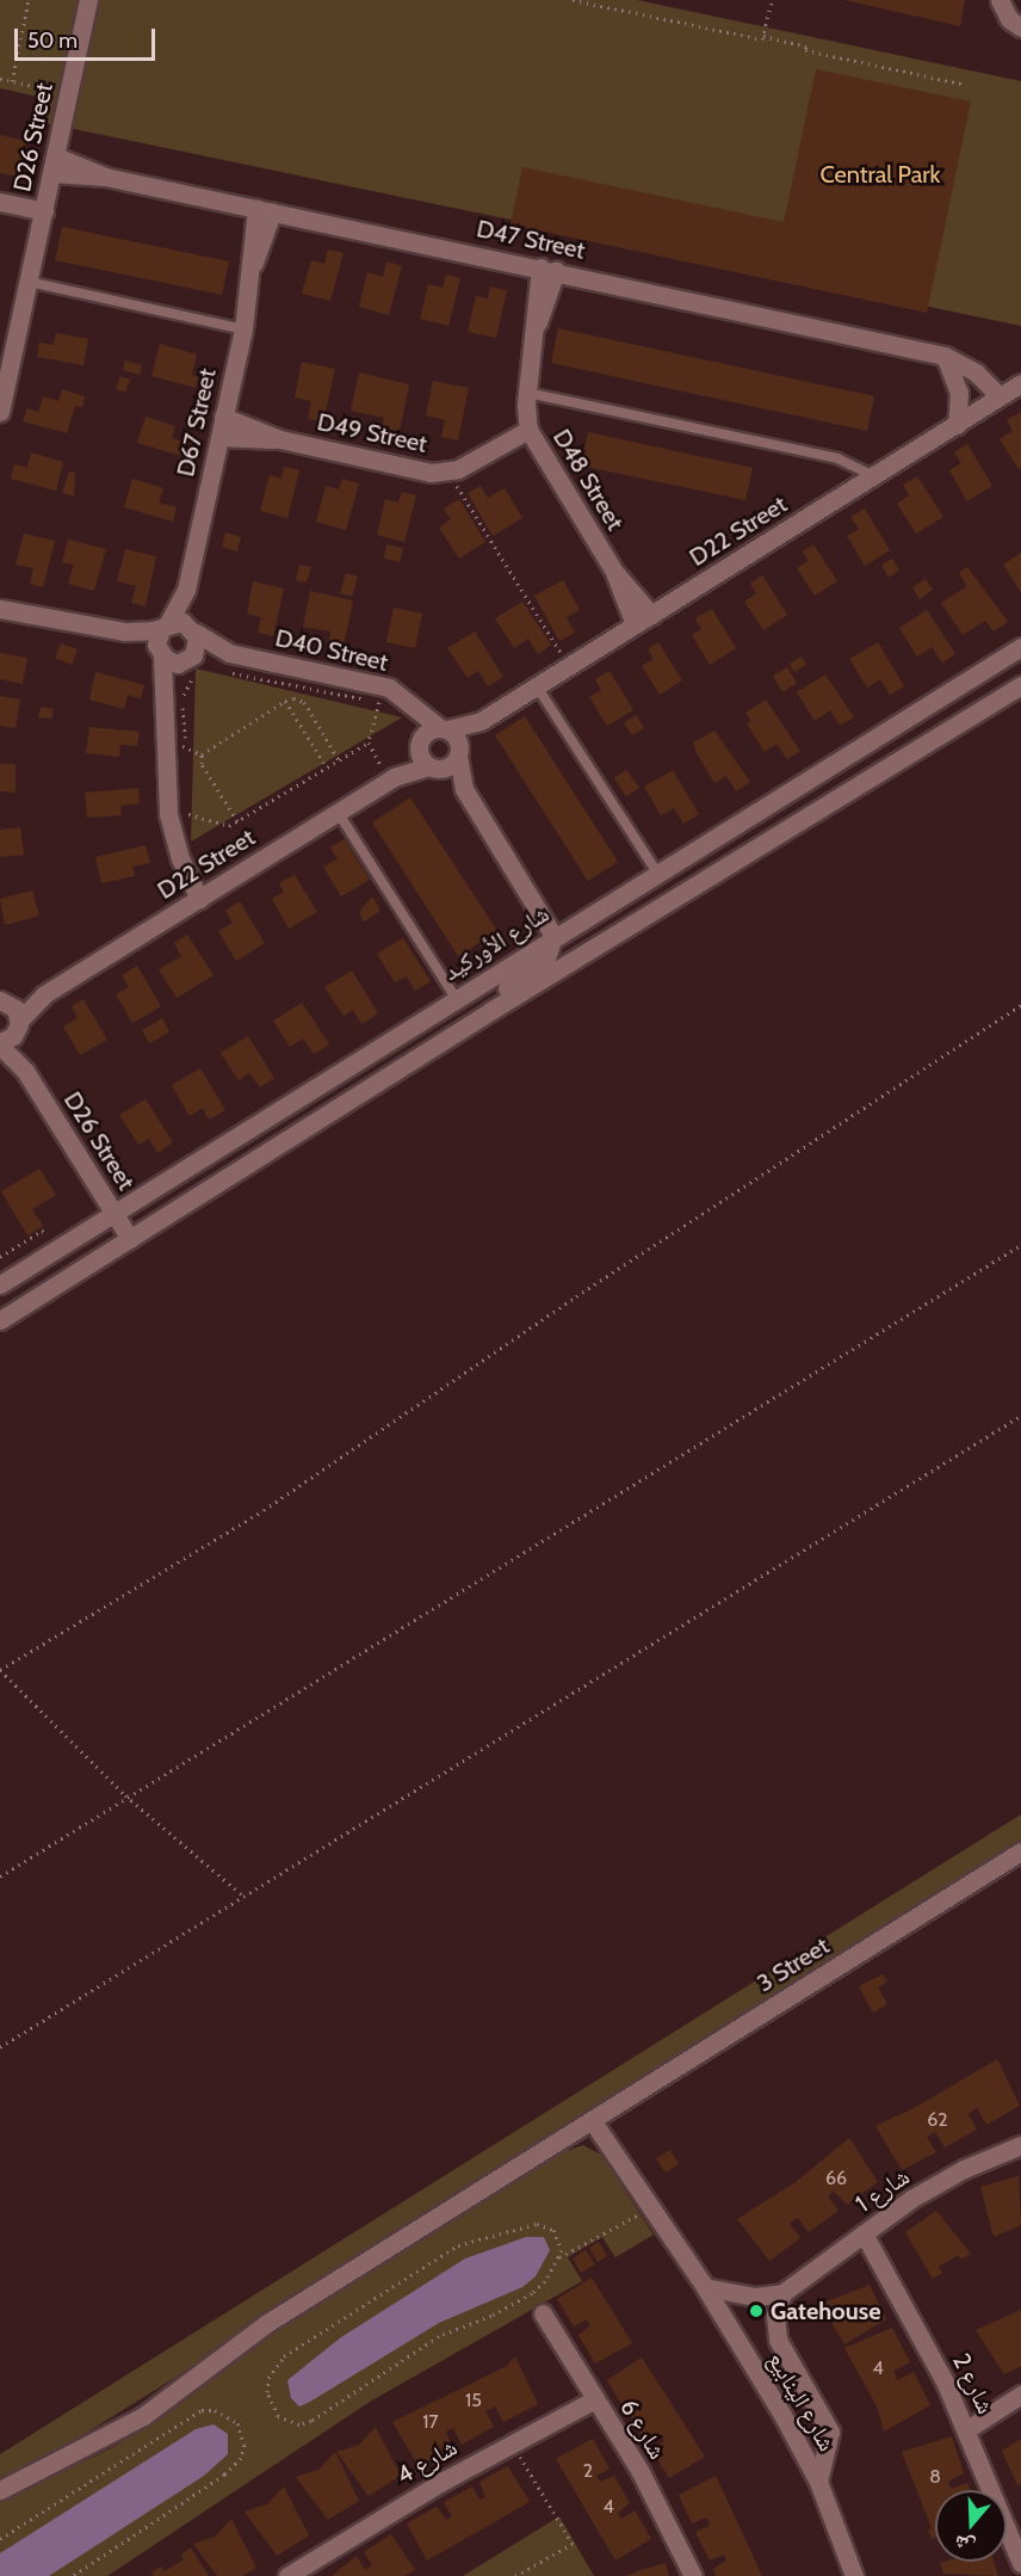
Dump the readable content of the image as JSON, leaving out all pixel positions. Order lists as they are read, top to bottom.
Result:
{
  "streets": {
    "street": [
      "D26 Street",
      "D47 Street",
      "D67 Street",
      "D49 Street",
      "D48 Street",
      "D22 Street",
      "D40 Street",
      "شارع الأوركيد",
      "3 Street",
      "شارع 1",
      "شارع 2",
      "شارع الينابيع",
      "شارع 6",
      "شارع 4"
    ]
  },
  "crossings": [
    ["D26 Street", "D47 Street"],
    ["D26 Street", "D22 Street"],
    ["D26 Street", "شارع الأوركيد"],
    ["D47 Street", "D67 Street"],
    ["D47 Street", "D48 Street"],
    ["D47 Street", "D22 Street"],
    ["D67 Street", "D49 Street"],
    ["D67 Street", "D40 Street"],
    ["D49 Street", "D48 Street"],
    ["D48 Street", "D22 Street"],
    ["D22 Street", "D40 Street"],
    ["3 Street", "شارع الينابيع"],
    ["شارع 1", "شارع 2"],
    ["شارع 6", "شارع 4"]
  ],
  "parks": ["Central Park"],
  "places": ["Gatehouse"],
  "house_numbers": [
    "62",
    "66",
    "4",
    "15",
    "17",
    "2",
    "8",
    "4"
  ],
  "scale_bar": "50 m",
  "north": "bottom"
}
